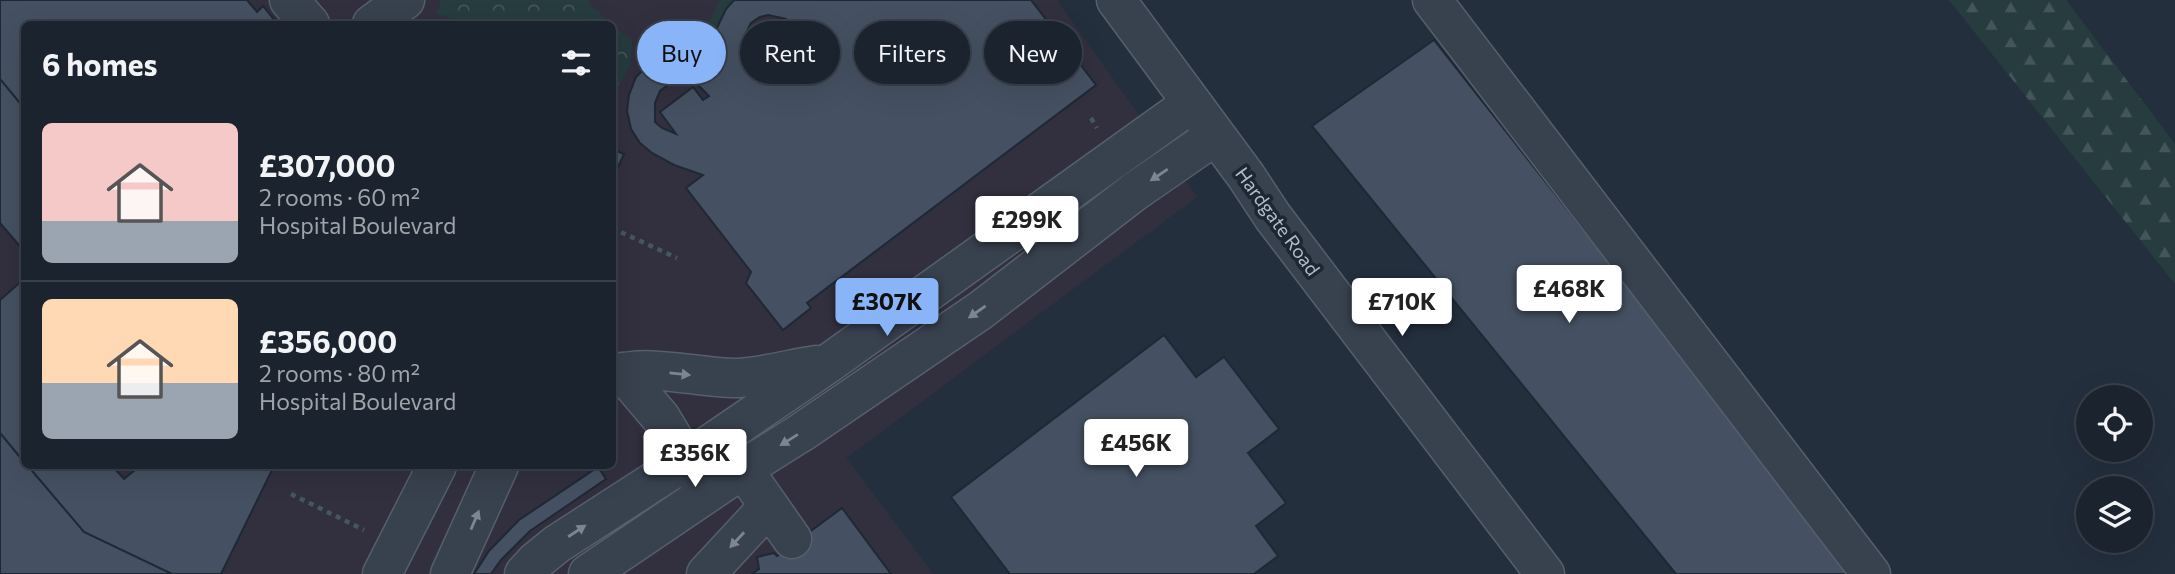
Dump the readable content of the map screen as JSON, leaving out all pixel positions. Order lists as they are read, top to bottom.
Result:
{
  "streets": {
    "street": ["Hardgate Road"]
  },
  "page": {
    "chip": [
      "Buy",
      "Rent",
      "Filters",
      "New"
    ],
    "heading": "6 homes",
    "list": [
      {
        "name": "£307,000",
        "note": "2 rooms · 60 m² · Hospital Boulevard"
      },
      {
        "name": "£356,000",
        "note": "2 rooms · 80 m² · Hospital Boulevard"
      }
    ],
    "price": [
      "£299K",
      "£468K",
      "£307K",
      "£710K",
      "£456K",
      "£356K"
    ]
  }
}
